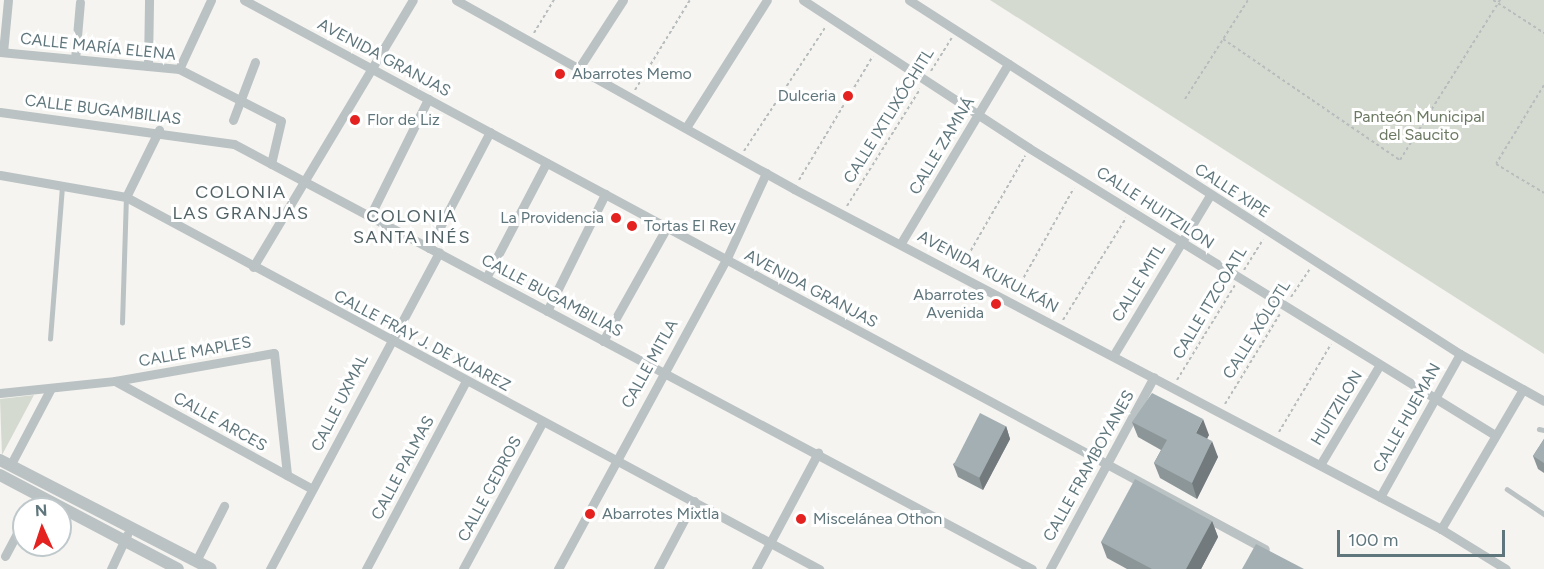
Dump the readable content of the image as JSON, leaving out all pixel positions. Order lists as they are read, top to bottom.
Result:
{
  "streets": {
    "street": [
      "CALLE MARÍA ELENA",
      "AVENIDA GRANJAS",
      "CALLE BUGAMBILIAS",
      "CALLE ZAMNÁ",
      "CALLE XIPE",
      "CALLE HUITZILON",
      "AVENIDA KUKULKÁN",
      "CALLE MITL",
      "CALLE FRAY J. DE XUAREZ",
      "CALLE MAPLES",
      "CALLE MITLA",
      "CALLE UXMAL",
      "HUITZILON",
      "CALLE HUEMAN",
      "CALLE ARCES",
      "CALLE FRAMBOYANES",
      "CALLE PALMAS",
      "CALLE CEDROS"
    ],
    "path": ["CALLE IXTLIXÓCHITL", "CALLE ITZCOATL", "CALLE XÓLOTL"]
  },
  "crossings": [
    ["CALLE MARÍA ELENA", "CALLE BUGAMBILIAS"],
    ["AVENIDA GRANJAS", "CALLE MITLA"],
    ["AVENIDA GRANJAS", "CALLE UXMAL"],
    ["AVENIDA GRANJAS", "CALLE FRAMBOYANES"],
    ["CALLE BUGAMBILIAS", "CALLE MITLA"],
    ["CALLE BUGAMBILIAS", "CALLE UXMAL"],
    ["CALLE IXTLIXÓCHITL", "CALLE XIPE"],
    ["CALLE IXTLIXÓCHITL", "CALLE HUITZILON"],
    ["CALLE IXTLIXÓCHITL", "AVENIDA KUKULKÁN"],
    ["CALLE ZAMNÁ", "CALLE XIPE"],
    ["CALLE ZAMNÁ", "CALLE HUITZILON"],
    ["CALLE ZAMNÁ", "AVENIDA KUKULKÁN"],
    ["CALLE XIPE", "CALLE MITL"],
    ["CALLE XIPE", "CALLE ITZCOATL"],
    ["CALLE XIPE", "CALLE XÓLOTL"],
    ["CALLE XIPE", "CALLE HUEMAN"],
    ["CALLE HUITZILON", "CALLE MITL"],
    ["CALLE HUITZILON", "CALLE ITZCOATL"],
    ["CALLE HUITZILON", "CALLE XÓLOTL"],
    ["CALLE HUITZILON", "HUITZILON"],
    ["CALLE HUITZILON", "CALLE HUEMAN"],
    ["AVENIDA KUKULKÁN", "CALLE MITL"],
    ["AVENIDA KUKULKÁN", "CALLE ITZCOATL"],
    ["AVENIDA KUKULKÁN", "CALLE XÓLOTL"],
    ["AVENIDA KUKULKÁN", "CALLE MITLA"],
    ["AVENIDA KUKULKÁN", "HUITZILON"],
    ["AVENIDA KUKULKÁN", "CALLE HUEMAN"],
    ["AVENIDA KUKULKÁN", "CALLE FRAMBOYANES"],
    ["CALLE FRAY J. DE XUAREZ", "CALLE MITLA"],
    ["CALLE FRAY J. DE XUAREZ", "CALLE UXMAL"],
    ["CALLE FRAY J. DE XUAREZ", "CALLE PALMAS"],
    ["CALLE FRAY J. DE XUAREZ", "CALLE CEDROS"],
    ["CALLE MAPLES", "CALLE ARCES"],
    ["CALLE UXMAL", "CALLE ARCES"]
  ],
  "districts": ["COLONIA LAS GRANJAS", "COLONIA SANTA INÉS"],
  "parks": ["Panteón Municipal del Saucito"],
  "places": [
    "Abarrotes Memo",
    "Dulceria",
    "Flor de Liz",
    "La Providencia",
    "Tortas El Rey",
    "Abarrotes Avenida",
    "Abarrotes Mixtla",
    "Miscelánea Othon"
  ],
  "scale_bar": "100 m",
  "north": "top"
}
